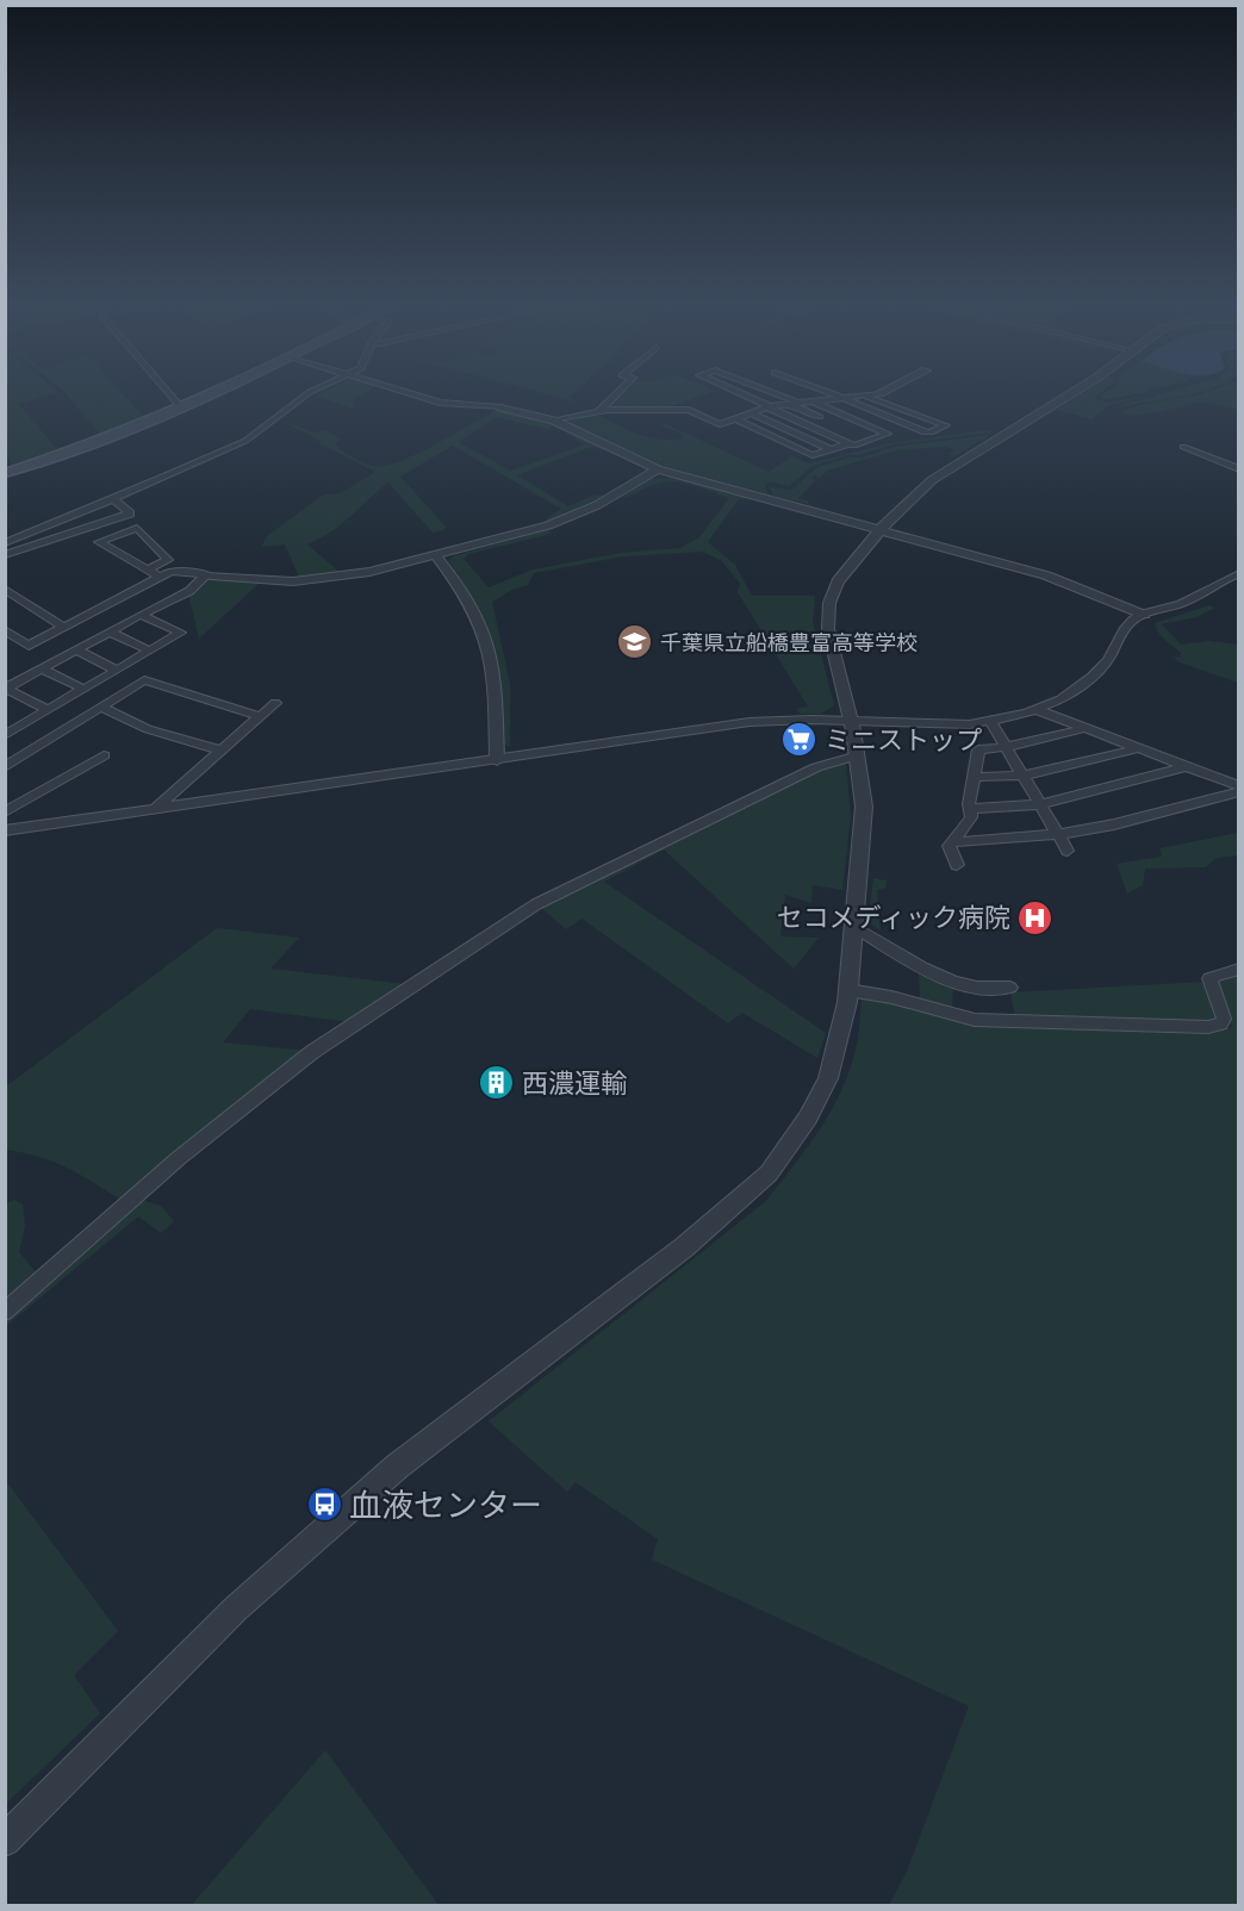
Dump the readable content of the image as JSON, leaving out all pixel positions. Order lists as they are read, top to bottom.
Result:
{
  "places": {
    "school or university": ["千葉県立船橋豊富高等学校"],
    "supermarket": ["ミニストップ"],
    "hospital": ["セコメディック病院"],
    "building": ["西濃運輸"],
    "bus stop": ["血液センター"]
  }
}
